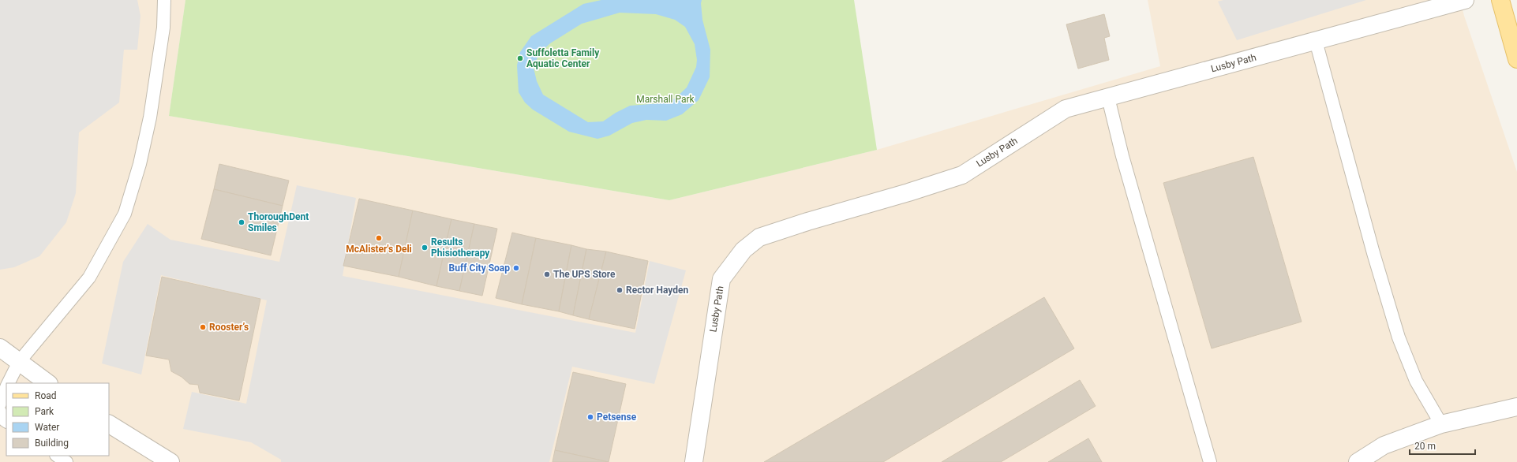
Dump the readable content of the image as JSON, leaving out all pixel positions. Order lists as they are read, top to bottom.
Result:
{
  "streets": {
    "street": ["Lusby Path"]
  },
  "parks": ["Marshall Park"],
  "places": [
    "Suffoletta Family Aquatic Center",
    "ThoroughDent Smiles",
    "McAlister's Deli",
    "Results Phisiotherapy",
    "Buff City Soap",
    "The UPS Store",
    "Rector Hayden",
    "Rooster’s",
    "Petsense"
  ],
  "legend": [
    "Road",
    "Park",
    "Water",
    "Building"
  ],
  "scale_bar": "20 m"
}
